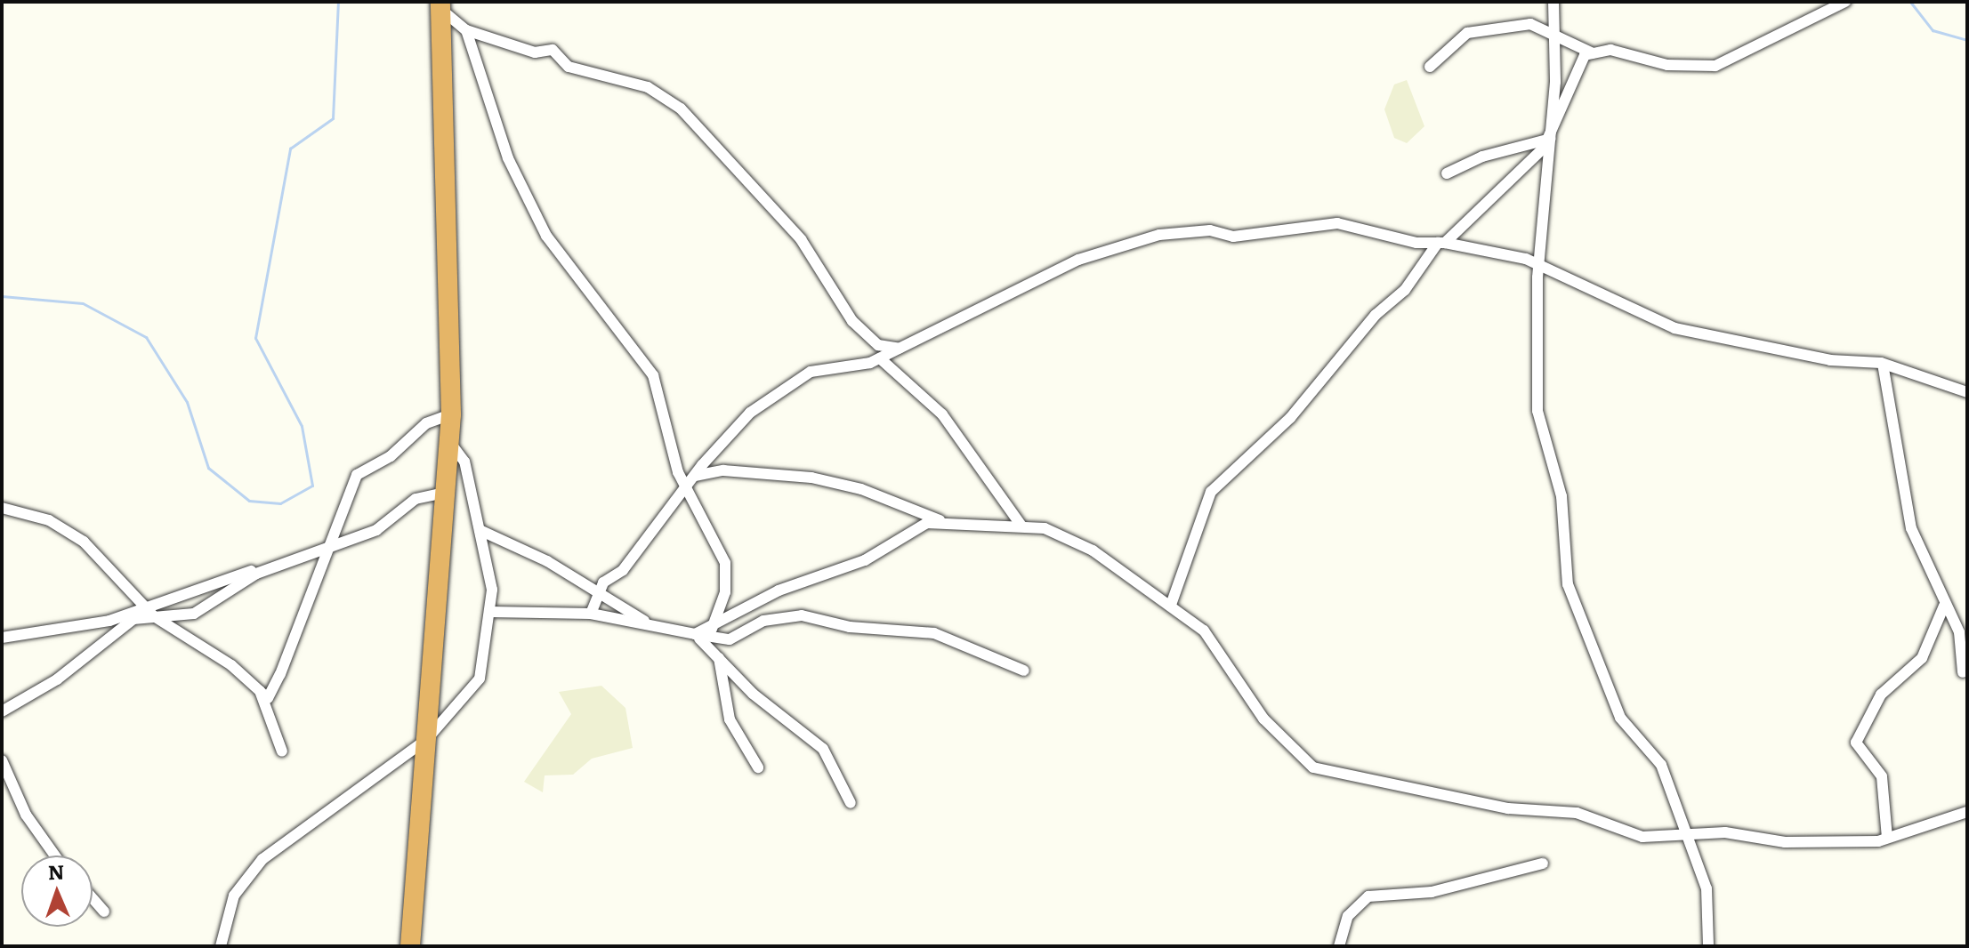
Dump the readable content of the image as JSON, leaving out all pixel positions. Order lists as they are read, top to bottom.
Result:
{
  "north": "top"
}
